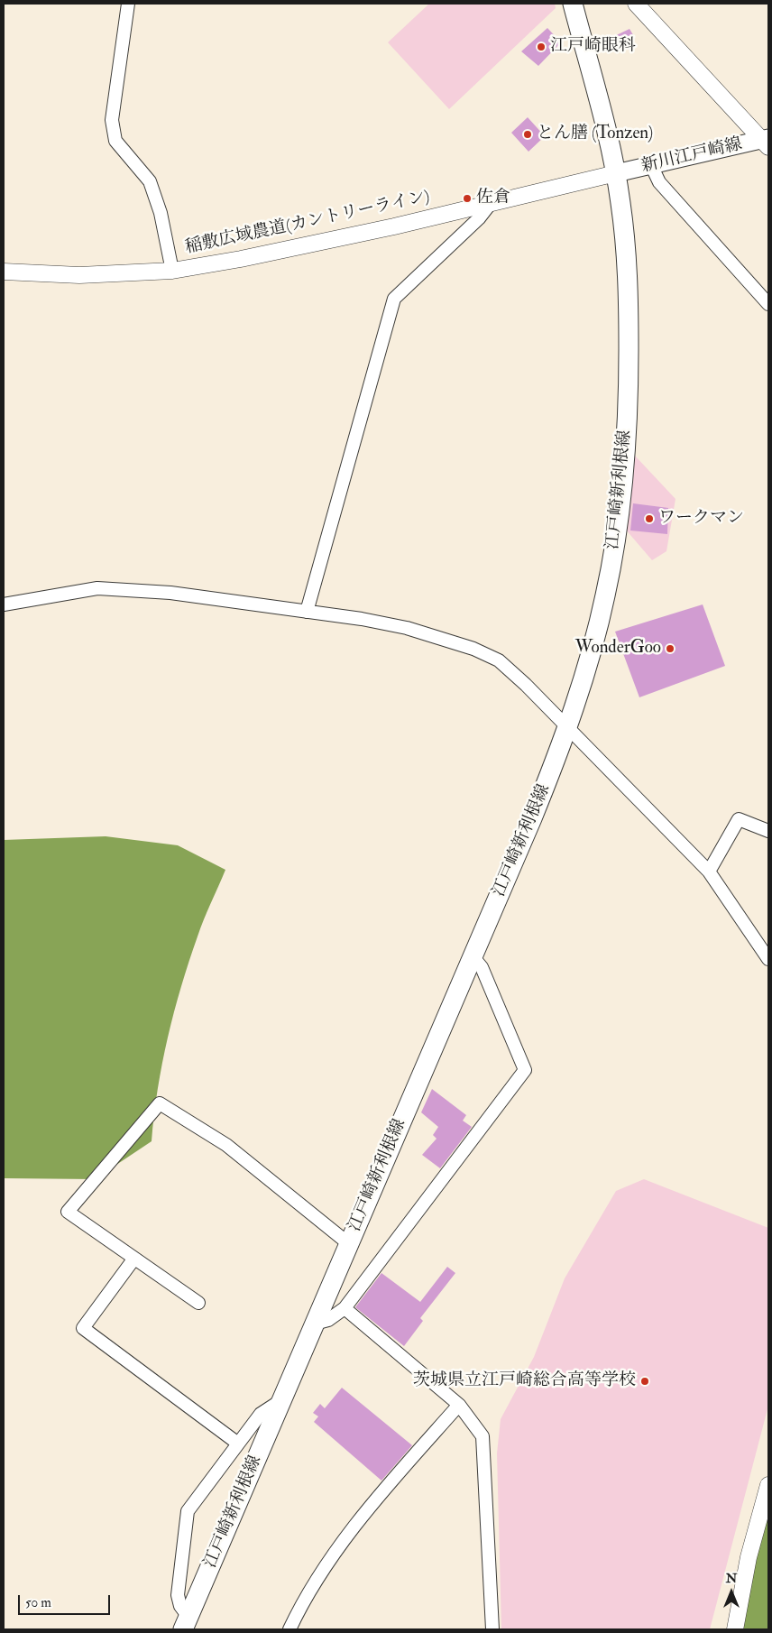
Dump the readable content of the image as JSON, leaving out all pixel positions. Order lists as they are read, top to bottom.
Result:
{
  "streets": {
    "main road": ["新川江戸崎線", "江戸崎新利根線"],
    "street": ["稲敷広域農道(カントリーライン)"]
  },
  "crossings": [
    ["新川江戸崎線", "稲敷広域農道(カントリーライン)"],
    ["新川江戸崎線", "江戸崎新利根線"],
    ["稲敷広域農道(カントリーライン)", "江戸崎新利根線"]
  ],
  "places": [
    "江戸崎眼科",
    "とん膳 (Tonzen)",
    "佐倉",
    "ワークマン",
    "WonderGoo",
    "茨城県立江戸崎総合高等学校"
  ],
  "scale_bar": "50 m",
  "north": "top"
}
